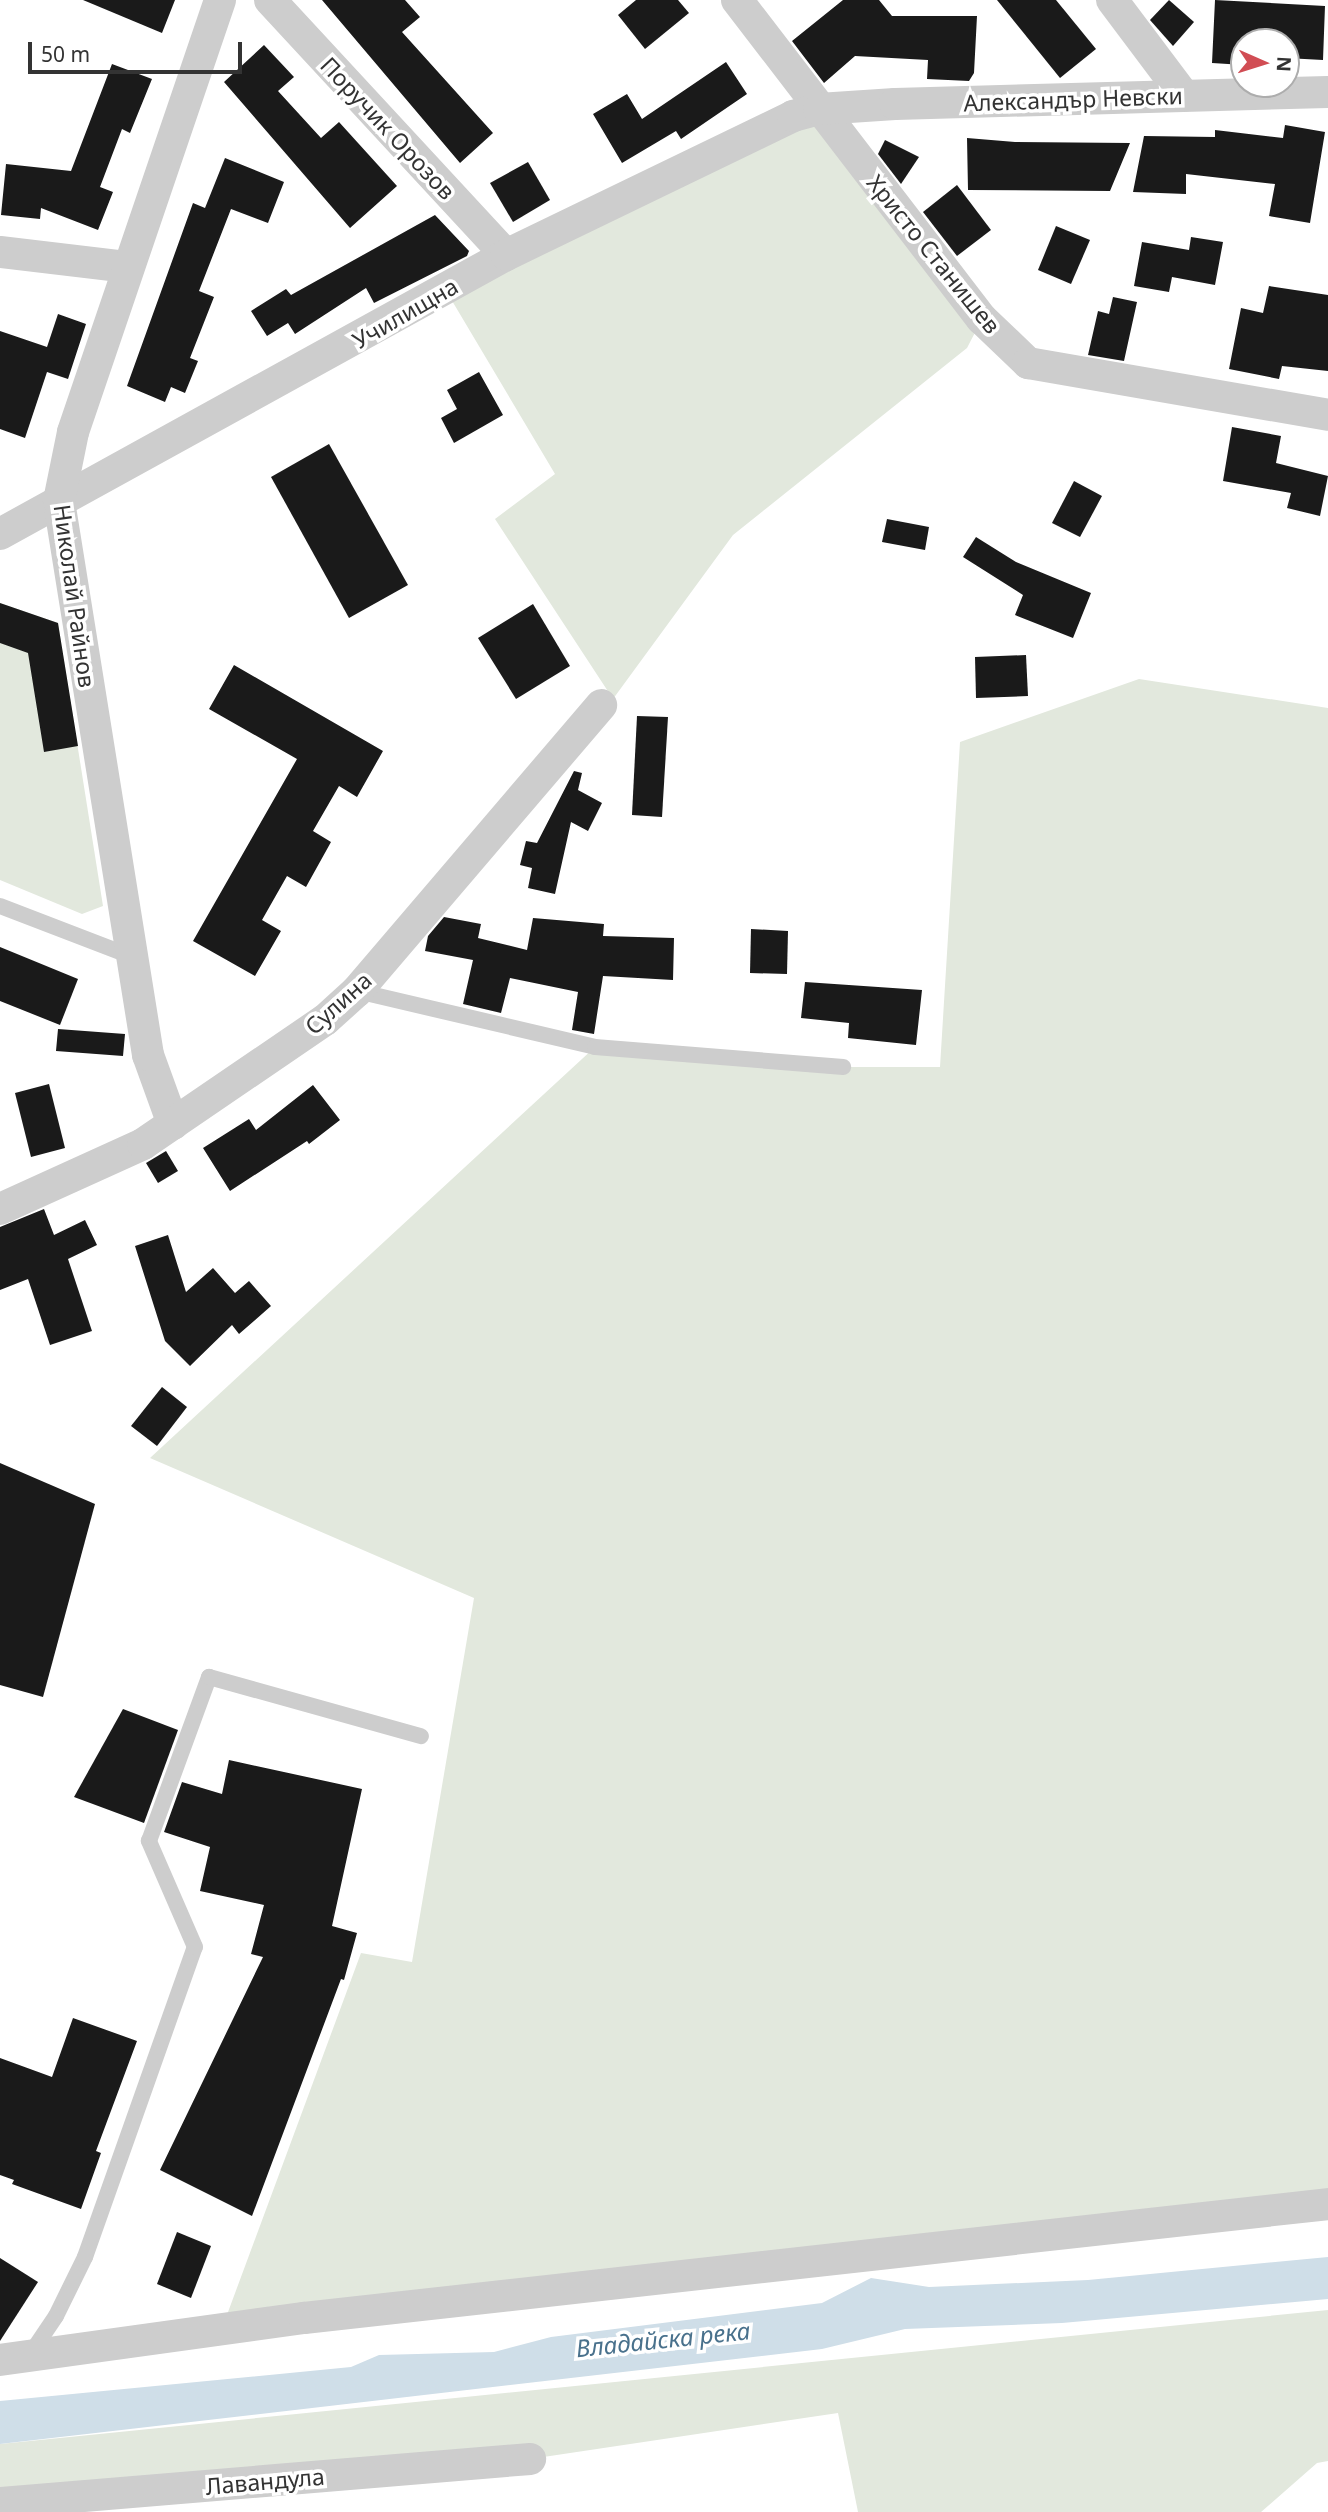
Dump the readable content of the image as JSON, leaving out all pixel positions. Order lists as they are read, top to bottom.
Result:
{
  "streets": {
    "street": [
      "Александър Невски",
      "Поручик Орозов",
      "Христо Станишев",
      "Училищна",
      "Николай Райнов",
      "Сулина",
      "Лавандула"
    ]
  },
  "crossings": [
    ["Александър Невски", "Христо Станишев"],
    ["Александър Невски", "Училищна"],
    ["Поручик Орозов", "Училищна"],
    ["Христо Станишев", "Училищна"],
    ["Училищна", "Николай Райнов"],
    ["Николай Райнов", "Сулина"]
  ],
  "water": ["Владайска река"],
  "scale_bar": "50 m",
  "north": "right"
}
